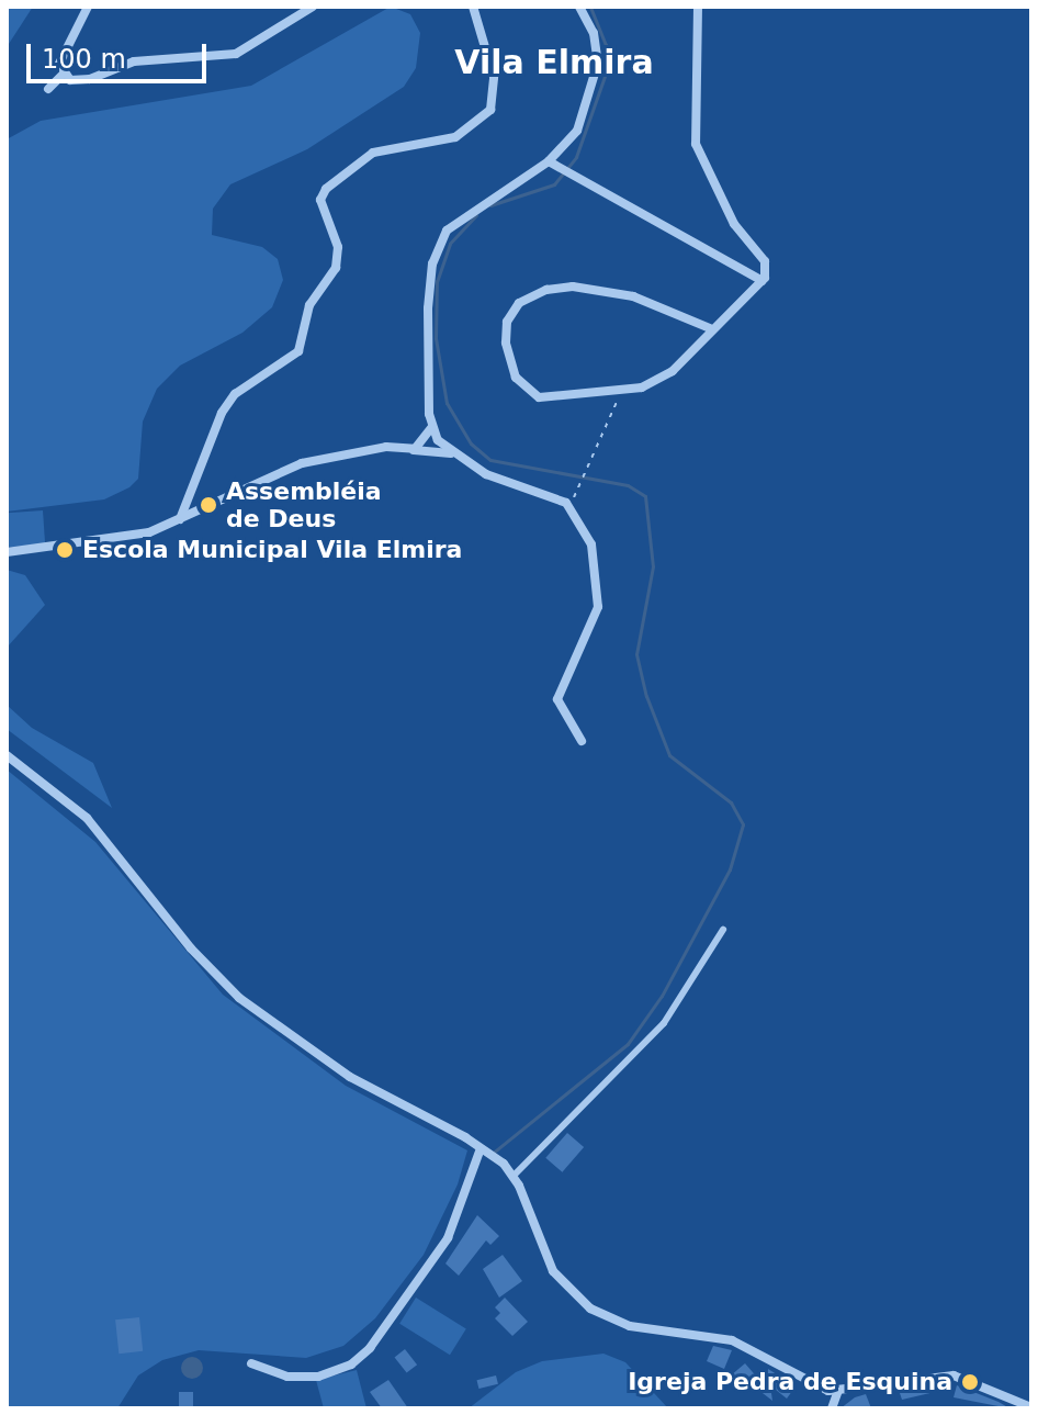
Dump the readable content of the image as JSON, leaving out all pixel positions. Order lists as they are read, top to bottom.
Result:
{
  "districts": ["Vila Elmira"],
  "places": ["Assembléia de Deus", "Escola Municipal Vila Elmira", "Igreja Pedra de Esquina"],
  "scale_bar": "100 m"
}
